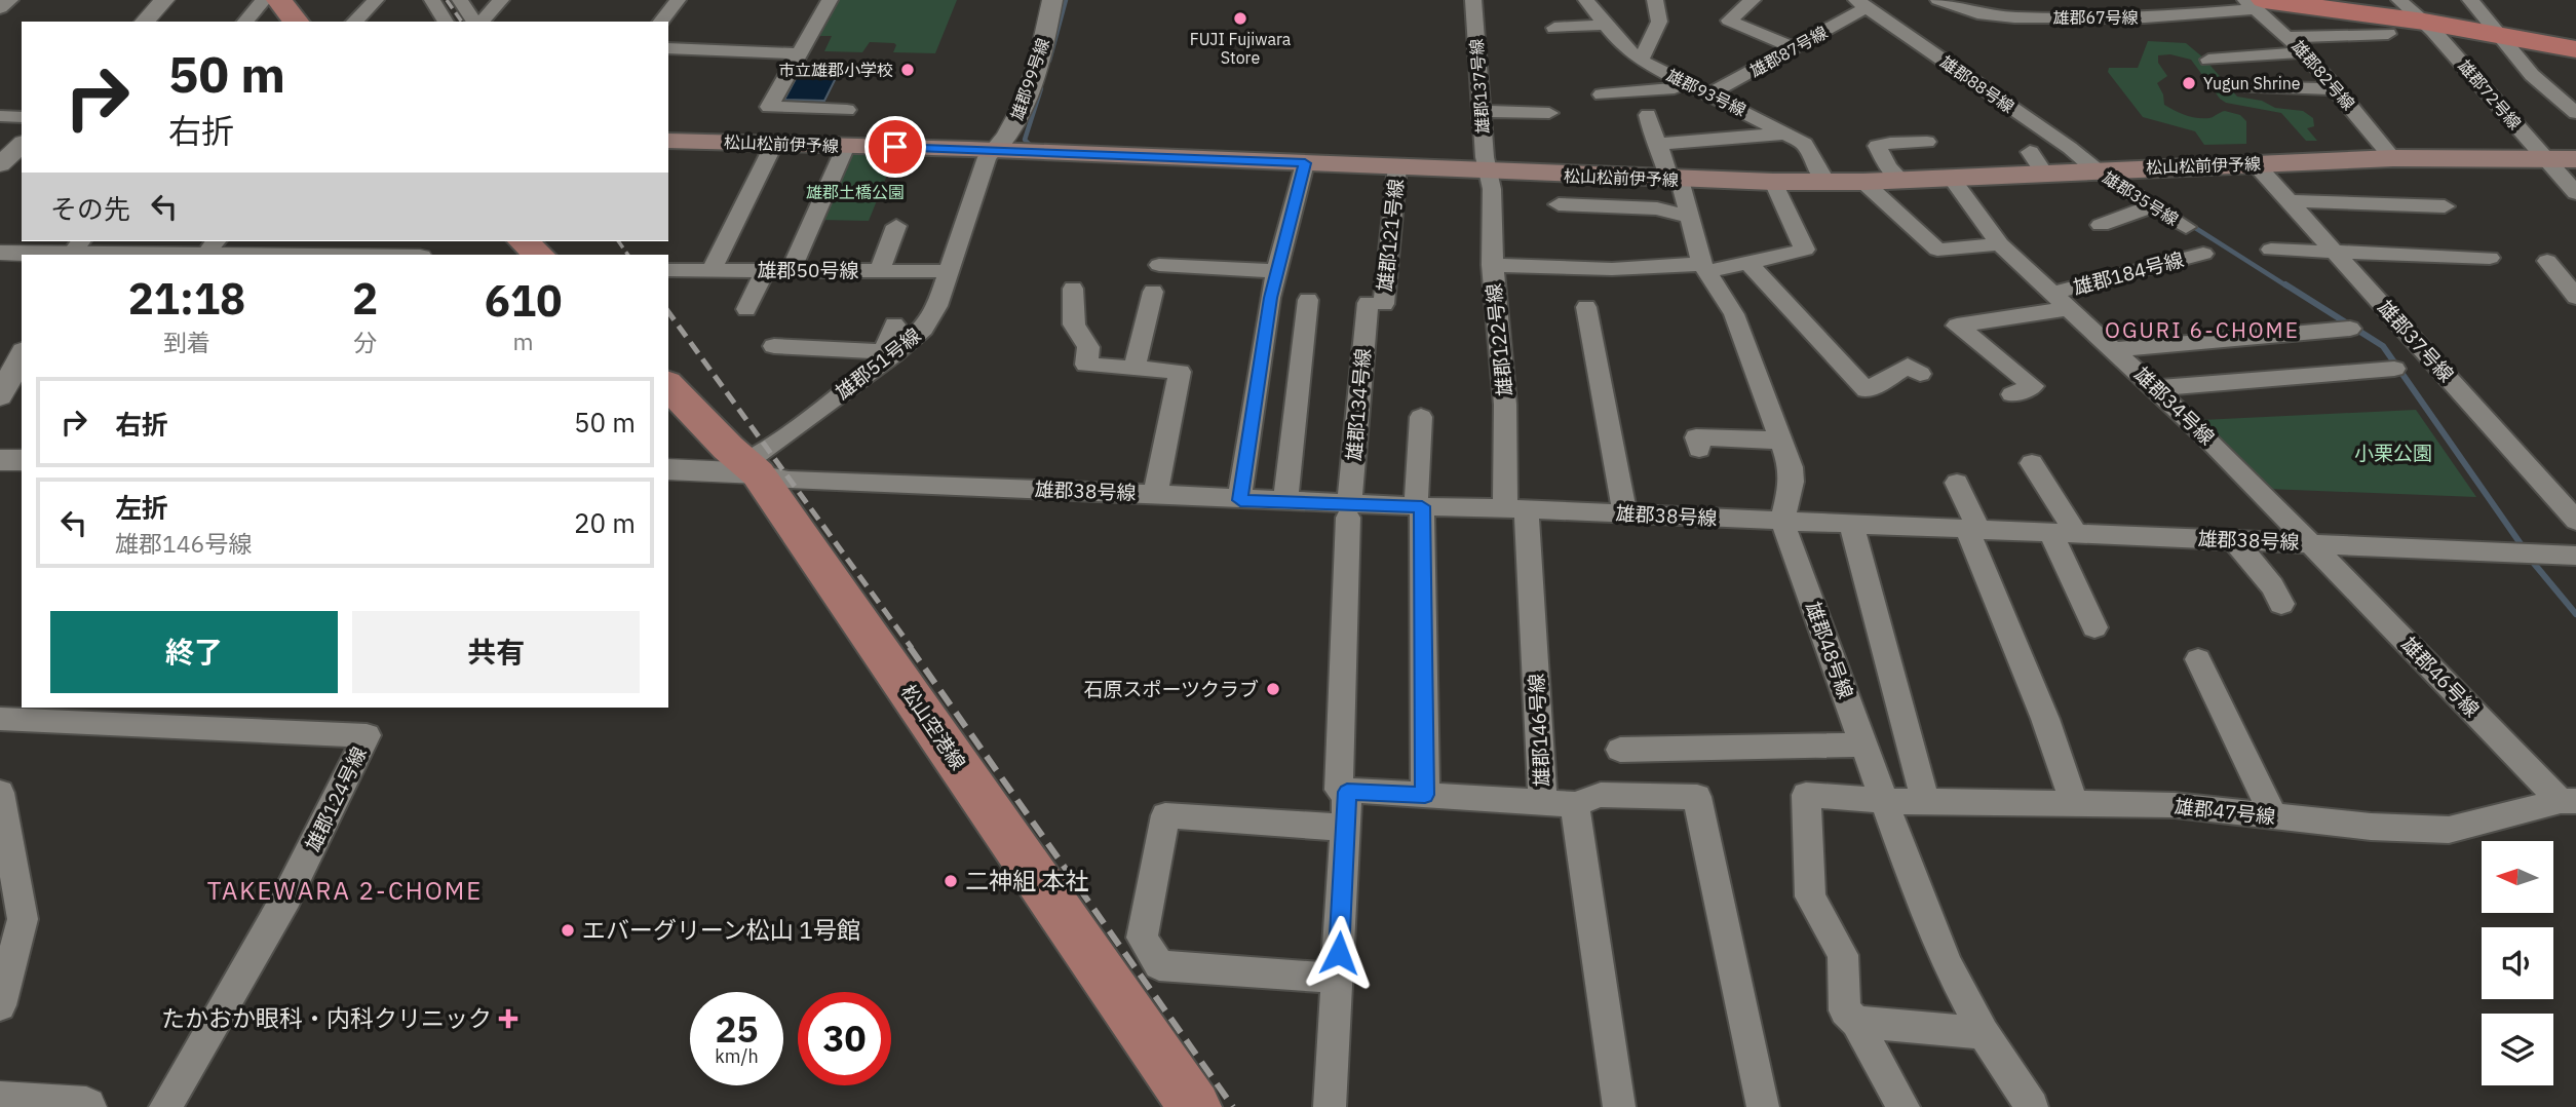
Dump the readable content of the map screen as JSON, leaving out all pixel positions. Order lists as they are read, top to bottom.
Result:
{
  "streets": {
    "main road": ["松山松前伊予線", "松山空港線"],
    "street": [
      "雄郡67号線",
      "雄郡87号線",
      "雄郡82号線",
      "雄郡99号線",
      "雄郡88号線",
      "雄郡137号線",
      "雄郡93号線",
      "雄郡72号線",
      "雄郡35号線",
      "雄郡121号線",
      "雄郡50号線",
      "雄郡184号線",
      "雄郡122号線",
      "雄郡37号線",
      "雄郡51号線",
      "雄郡134号線",
      "雄郡34号線",
      "雄郡38号線",
      "雄郡48号線",
      "雄郡46号線",
      "雄郡146号線",
      "雄郡124号線",
      "雄郡47号線"
    ]
  },
  "crossings": [
    ["雄郡67号線", "雄郡82号線"],
    ["雄郡87号線", "雄郡88号線"],
    ["雄郡87号線", "雄郡93号線"],
    ["雄郡82号線", "松山松前伊予線"],
    ["雄郡99号線", "松山松前伊予線"],
    ["雄郡99号線", "雄郡51号線"],
    ["雄郡88号線", "松山松前伊予線"],
    ["雄郡88号線", "雄郡35号線"],
    ["雄郡137号線", "松山松前伊予線"],
    ["雄郡137号線", "雄郡122号線"],
    ["雄郡93号線", "松山松前伊予線"],
    ["雄郡72号線", "松山松前伊予線"],
    ["松山松前伊予線", "雄郡35号線"],
    ["松山松前伊予線", "雄郡121号線"],
    ["松山松前伊予線", "雄郡122号線"],
    ["松山松前伊予線", "雄郡37号線"],
    ["松山松前伊予線", "雄郡51号線"],
    ["松山松前伊予線", "雄郡34号線"],
    ["雄郡121号線", "雄郡134号線"],
    ["雄郡50号線", "雄郡51号線"],
    ["雄郡184号線", "雄郡34号線"],
    ["雄郡122号線", "雄郡38号線"],
    ["雄郡122号線", "雄郡146号線"],
    ["雄郡51号線", "雄郡38号線"],
    ["雄郡51号線", "松山空港線"],
    ["雄郡134号線", "雄郡38号線"],
    ["雄郡134号線", "雄郡146号線"],
    ["雄郡34号線", "雄郡38号線"],
    ["雄郡34号線", "雄郡46号線"],
    ["雄郡38号線", "雄郡48号線"],
    ["雄郡38号線", "雄郡46号線"],
    ["雄郡38号線", "松山空港線"],
    ["雄郡38号線", "雄郡146号線"],
    ["雄郡48号線", "雄郡47号線"],
    ["雄郡46号線", "雄郡47号線"]
  ],
  "districts": ["OGURI 6-CHOME", "TAKEWARA 2-CHOME"],
  "parks": ["雄郡土橋公園", "小栗公園"],
  "places": {
    "other": [
      "FUJI Fujiwara Store",
      "市立雄郡小学校",
      "Yugun Shrine",
      "石原スポーツクラブ",
      "二神組 本社",
      "エバーグリーン松山 1号館"
    ],
    "health": ["たかおか眼科・内科クリニック"]
  },
  "north": "left",
  "page": {
    "turn": ["50 m", "右折"],
    "then": "その先",
    "eta": [
      "21:18",
      "到着",
      "2",
      "分",
      "610",
      "m"
    ],
    "list": [
      {
        "name": "右折",
        "value": "50 m"
      },
      {
        "name": "左折",
        "note": "雄郡146号線",
        "value": "20 m"
      }
    ],
    "buttons": ["終了", "共有"],
    "speed": "25 km/h",
    "limit": "30"
  }
}
